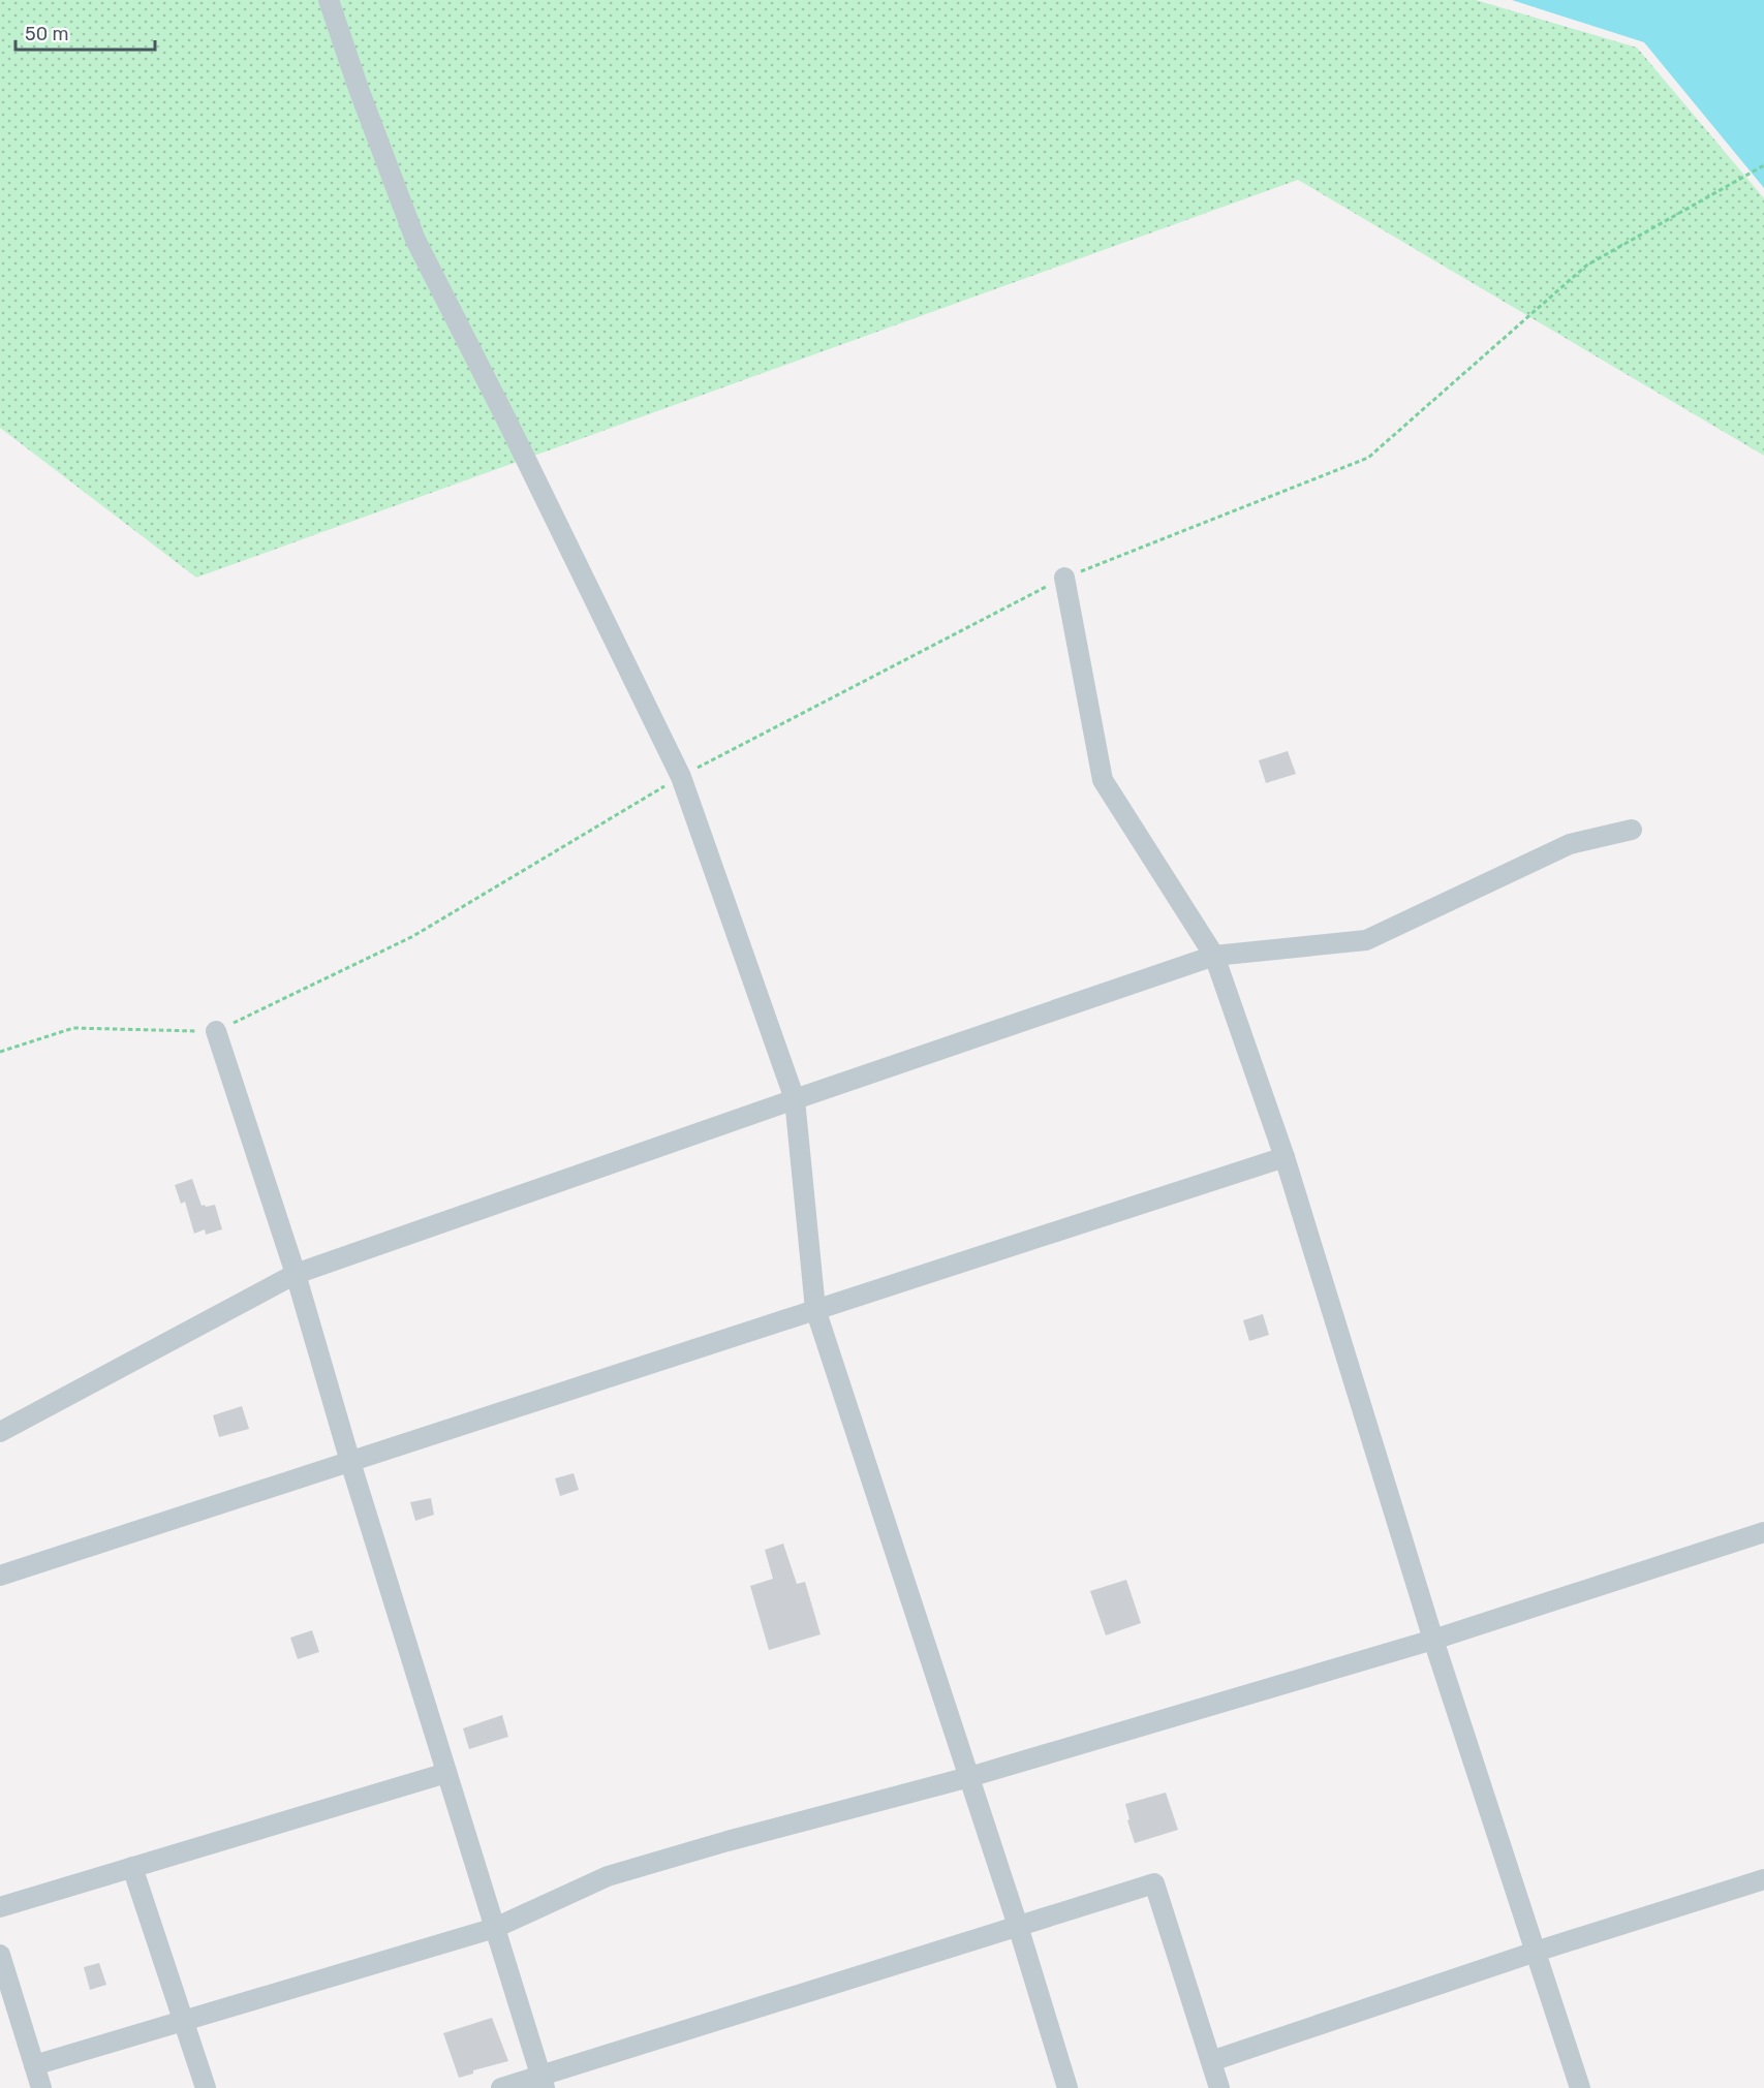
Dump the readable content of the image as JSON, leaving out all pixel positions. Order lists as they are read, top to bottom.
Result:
{
  "scale_bar": "50 m"
}
